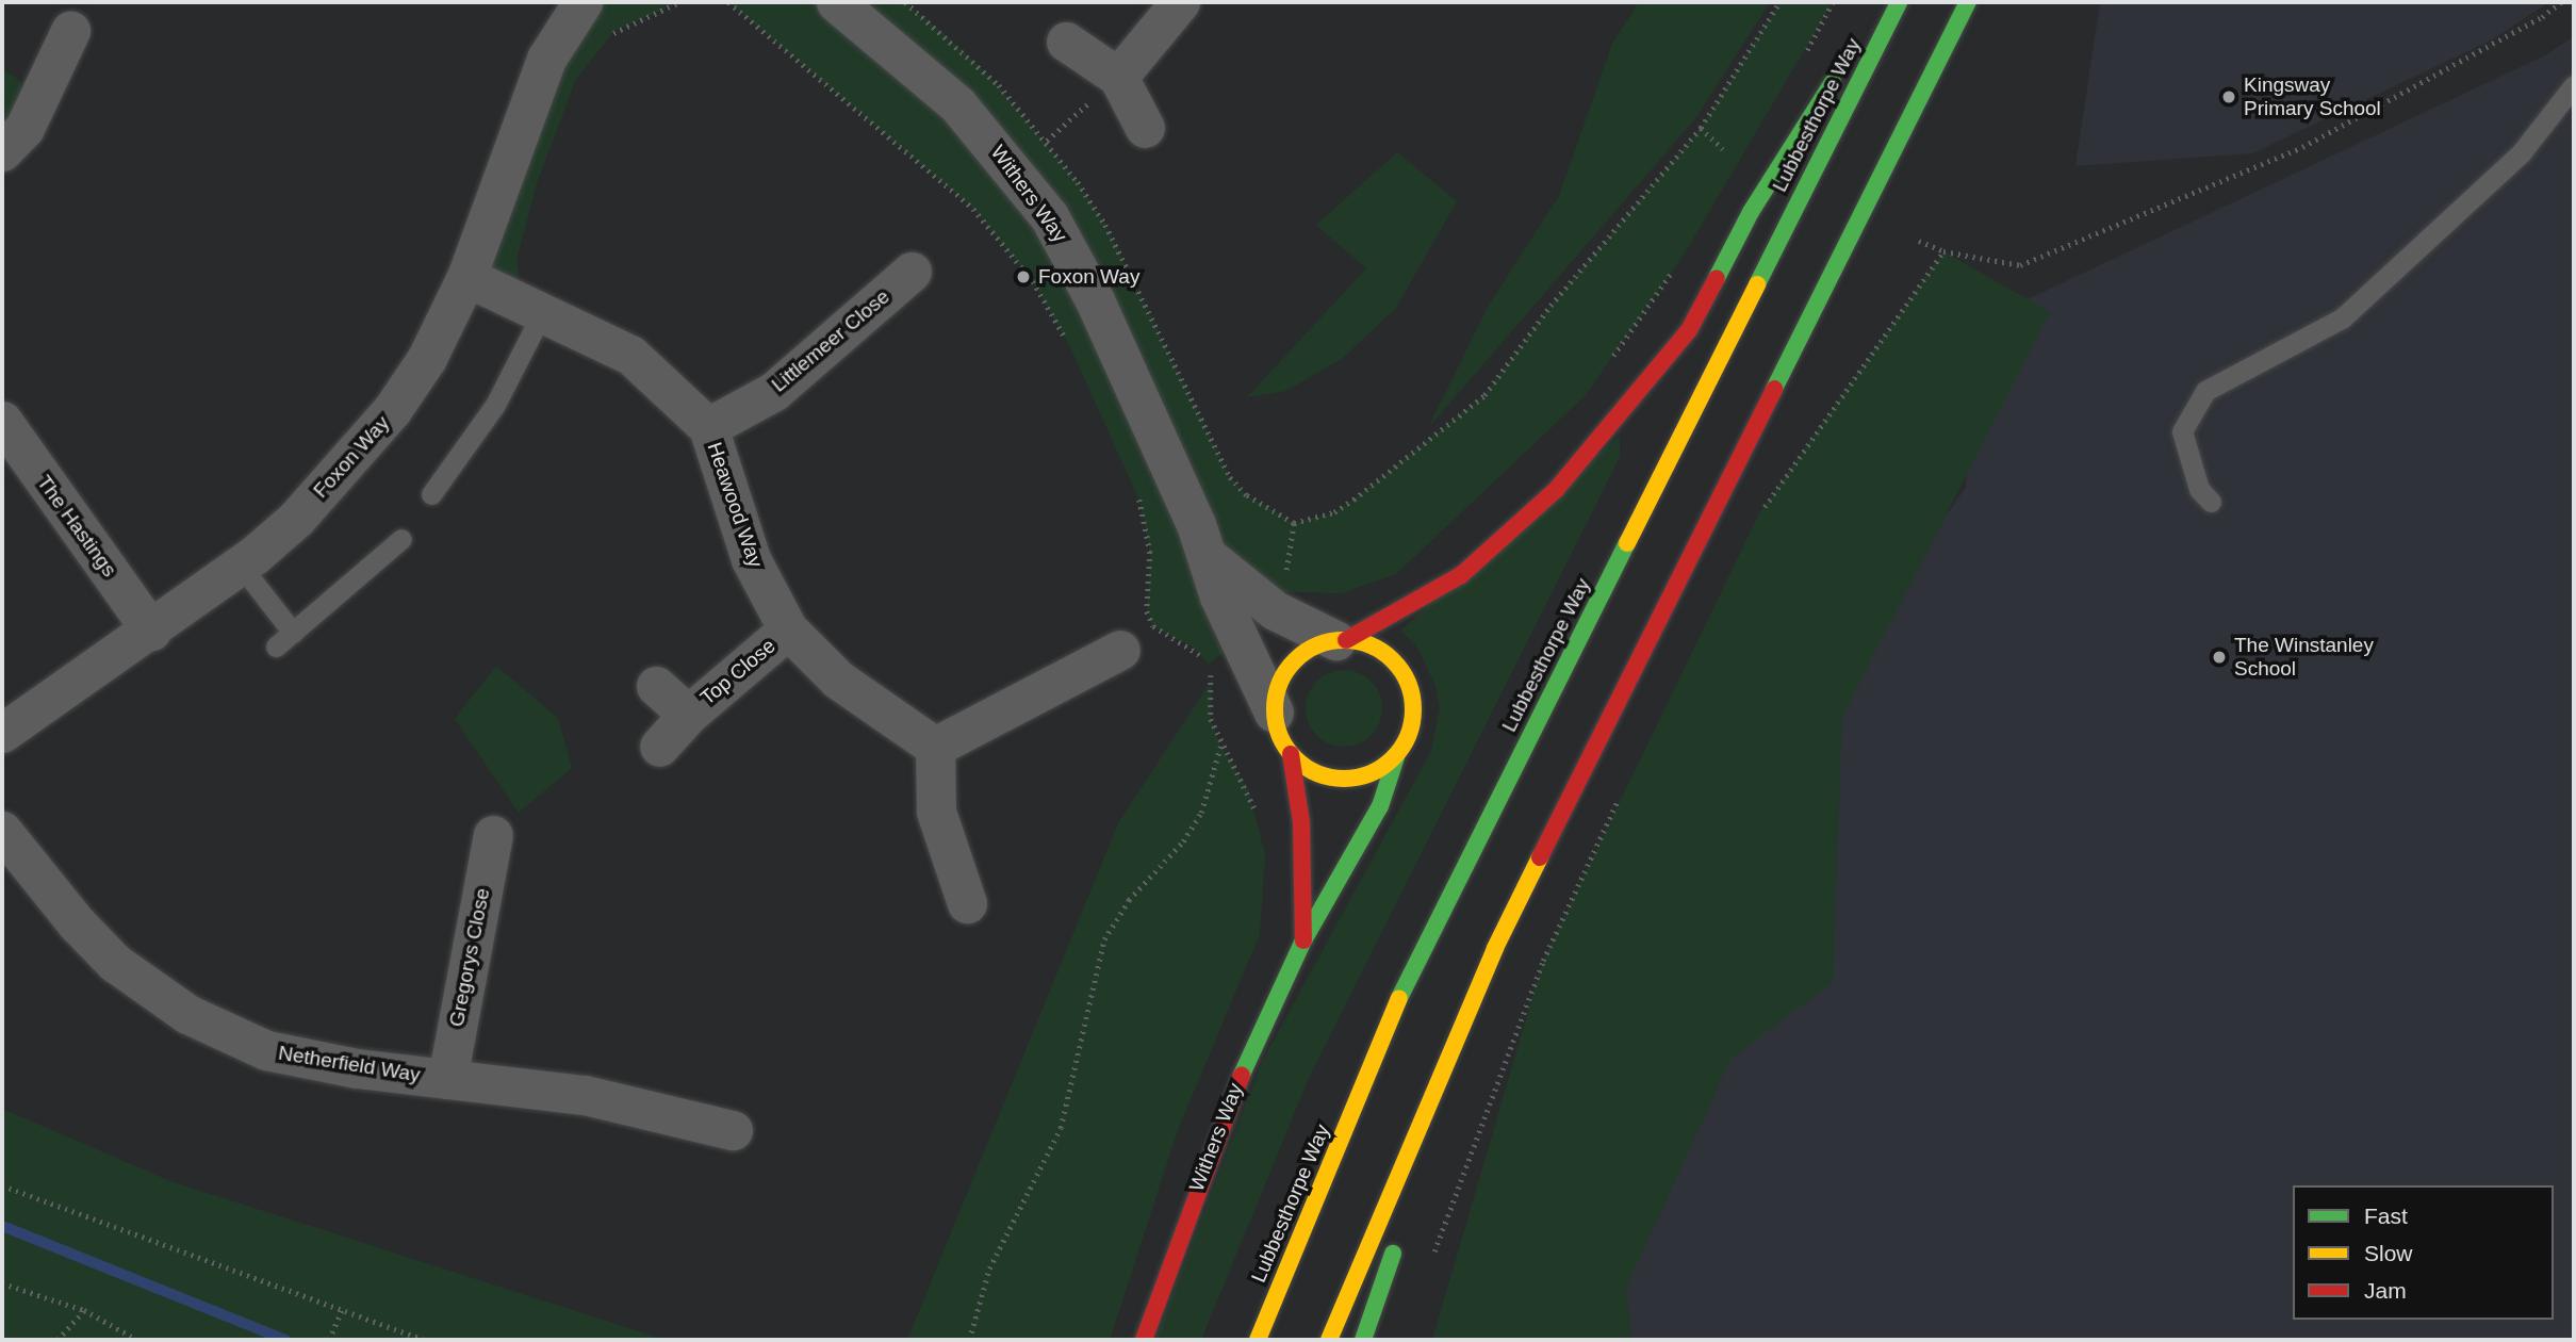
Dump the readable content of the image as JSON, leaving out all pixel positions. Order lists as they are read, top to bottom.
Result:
{
  "streets": {
    "main road": ["Lubbesthorpe Way", "Withers Way"],
    "street": [
      "Littlemeer Close",
      "Foxon Way",
      "Heawood Way",
      "The Hastings",
      "Top Close",
      "Gregorys Close",
      "Netherfield Way"
    ]
  },
  "crossings": [
    ["Littlemeer Close", "Heawood Way"],
    ["Foxon Way", "Heawood Way"],
    ["Foxon Way", "The Hastings"],
    ["Heawood Way", "Top Close"],
    ["Gregorys Close", "Netherfield Way"]
  ],
  "places": ["Kingsway Primary School", "Foxon Way", "The Winstanley School"],
  "legend": ["Fast", "Slow", "Jam"]
}
